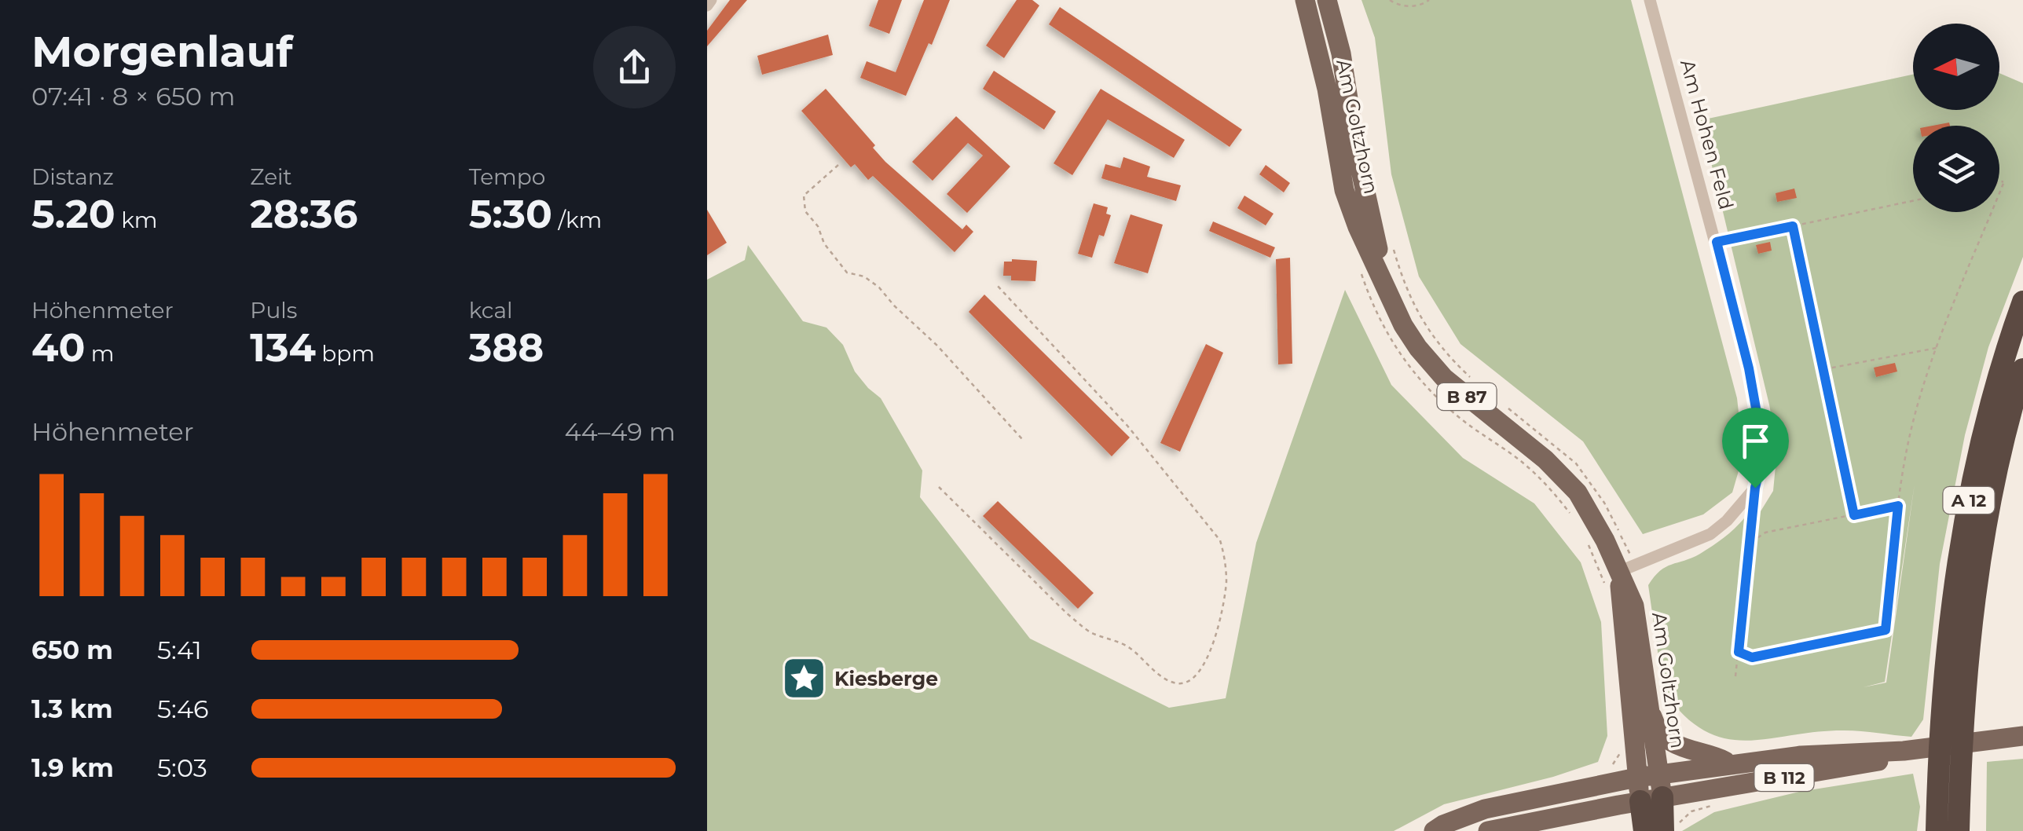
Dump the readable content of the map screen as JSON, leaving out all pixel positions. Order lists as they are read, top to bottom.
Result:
{
  "streets": {
    "highway": ["A 12"],
    "main road": ["Am Goltzhorn", "B 87", "B 112"],
    "street": ["Am Hohen Feld"]
  },
  "crossings": [
    ["Am Goltzhorn", "Am Hohen Feld"],
    ["Am Goltzhorn", "B 112"]
  ],
  "places": {
    "place": ["Kiesberge"]
  },
  "north": "left",
  "page": {
    "heading": ["Morgenlauf", "07:41 · 8 × 650 m"],
    "stats": [
      ["Distanz", "5.20 km"],
      ["Zeit", "28:36"],
      ["Tempo", "5:30 /km"],
      ["Höhenmeter", "40 m"],
      ["Puls", "134 bpm"],
      ["kcal", "388"]
    ],
    "chart": ["Höhenmeter", "44–49 m"],
    "list": [
      {
        "name": "650 m",
        "note": "5:41"
      },
      {
        "name": "1.3 km",
        "note": "5:46"
      },
      {
        "name": "1.9 km",
        "note": "5:03"
      }
    ]
  }
}
